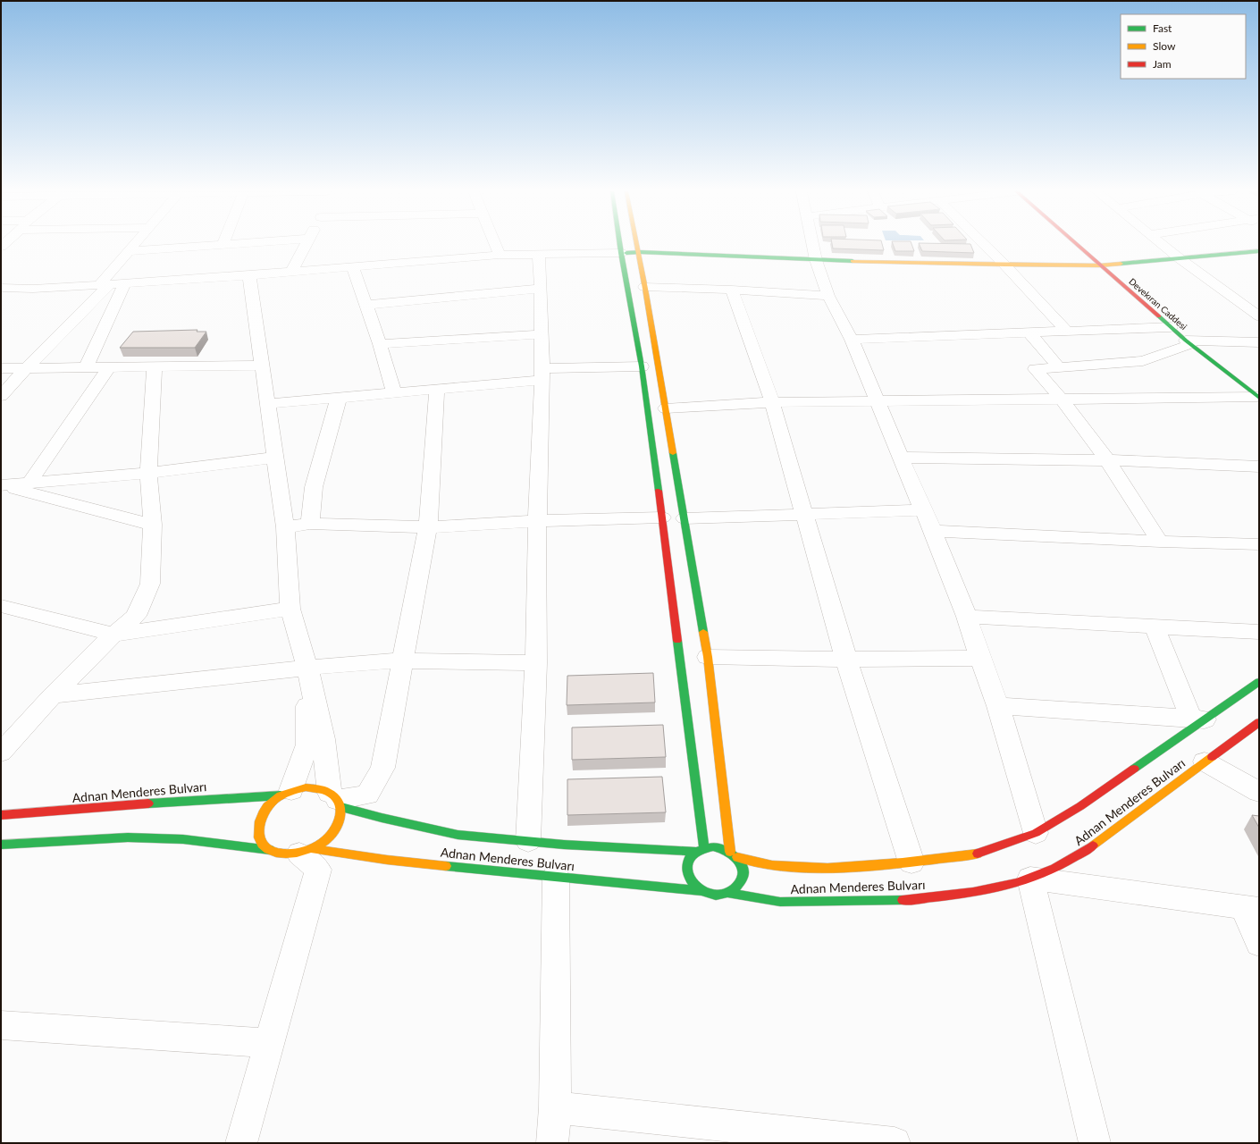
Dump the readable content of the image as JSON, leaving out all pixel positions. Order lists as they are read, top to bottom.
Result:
{
  "streets": {
    "main road": ["Devekıran Caddesi", "Adnan Menderes Bulvarı"]
  },
  "legend": ["Fast", "Slow", "Jam"]
}
